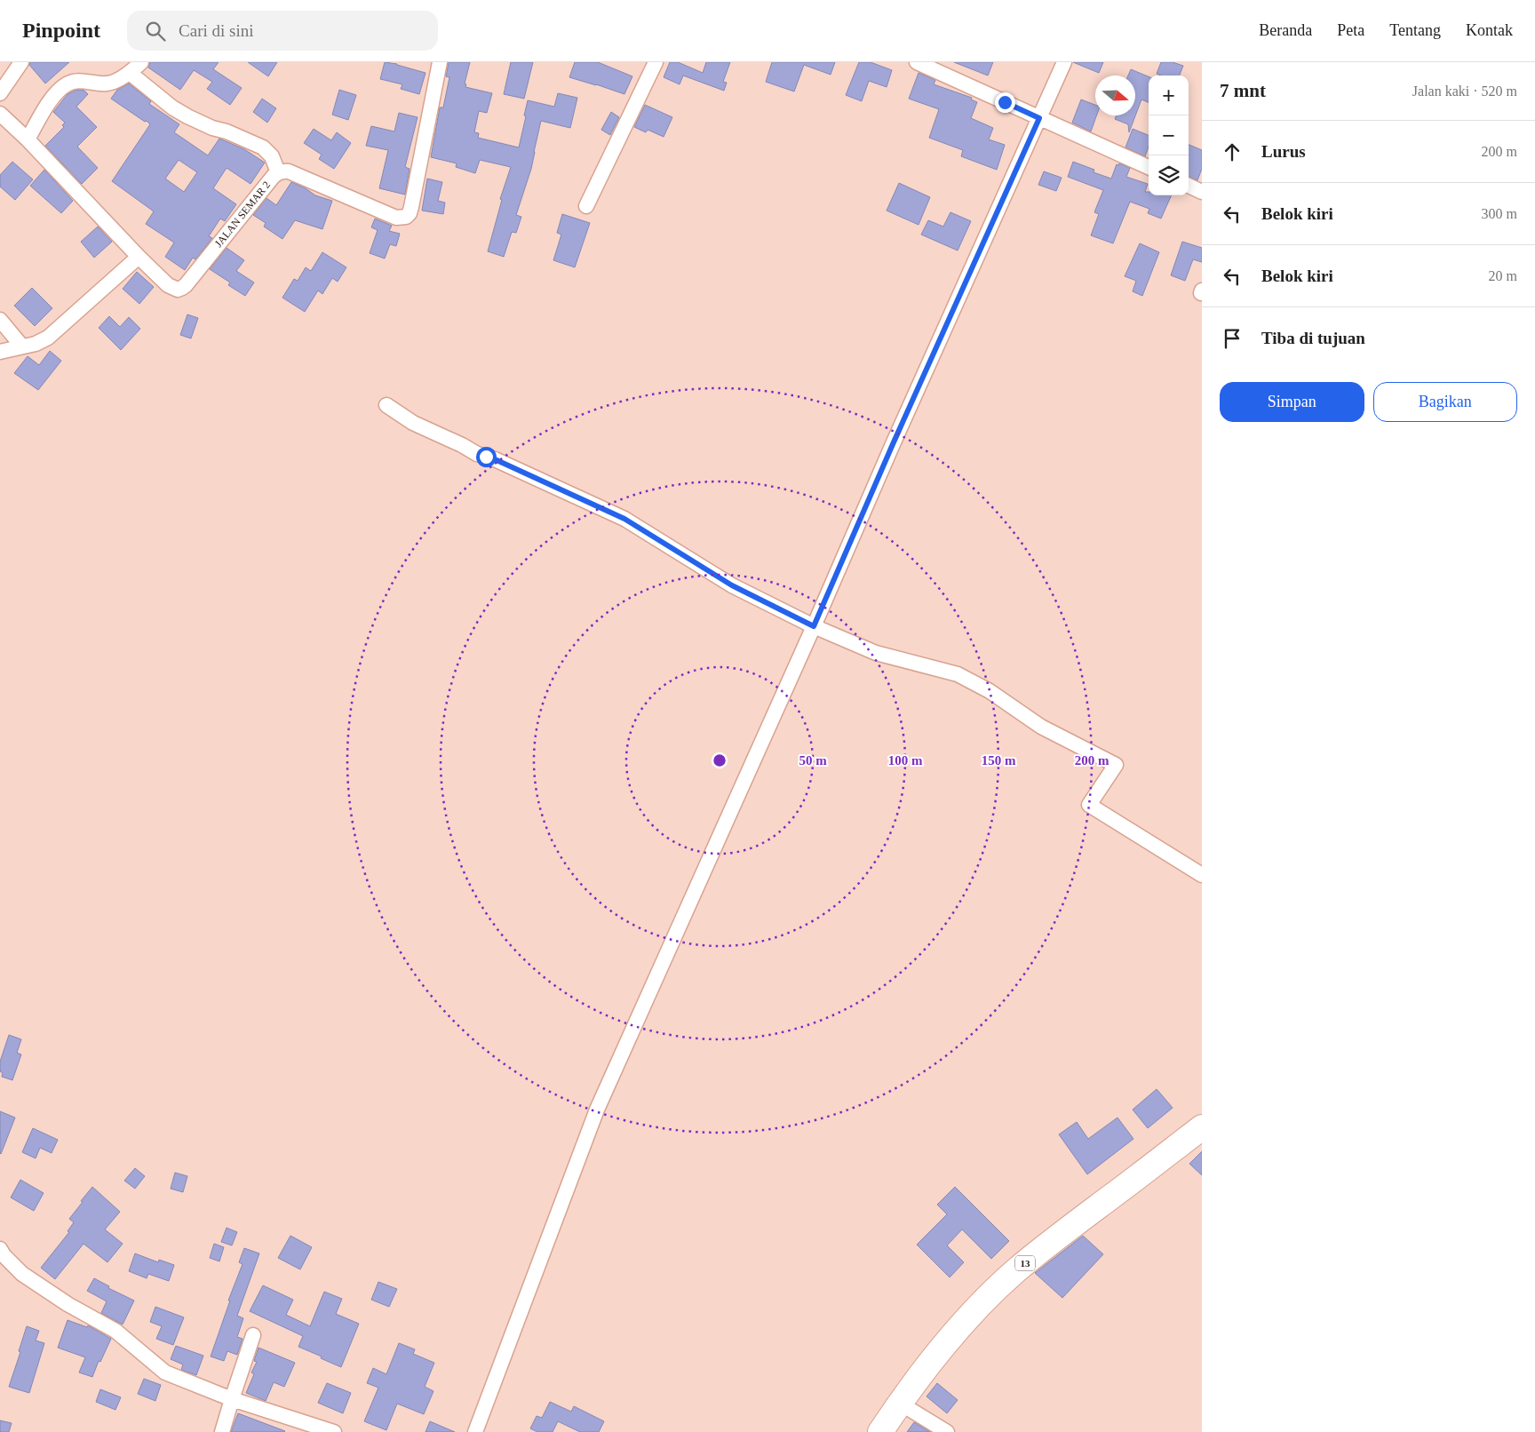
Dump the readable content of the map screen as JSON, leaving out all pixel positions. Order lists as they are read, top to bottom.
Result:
{
  "streets": {
    "highway": ["13"],
    "street": ["JALAN SEMAR 2"]
  },
  "north": "right",
  "page": {
    "header": "Pinpoint",
    "search": "Cari di sini",
    "nav": [
      "Beranda",
      "Peta",
      "Tentang",
      "Kontak"
    ],
    "heading": ["7 mnt", "Jalan kaki · 520 m"],
    "map_buttons": ["+", "−"],
    "list": [
      ["Lurus", "200 m"],
      ["Belok kiri", "300 m"],
      ["Belok kiri", "20 m"],
      "Tiba di tujuan"
    ],
    "buttons": ["Simpan", "Bagikan"]
  },
  "rings": [
    "50 m",
    "100 m",
    "150 m",
    "200 m"
  ]
}
